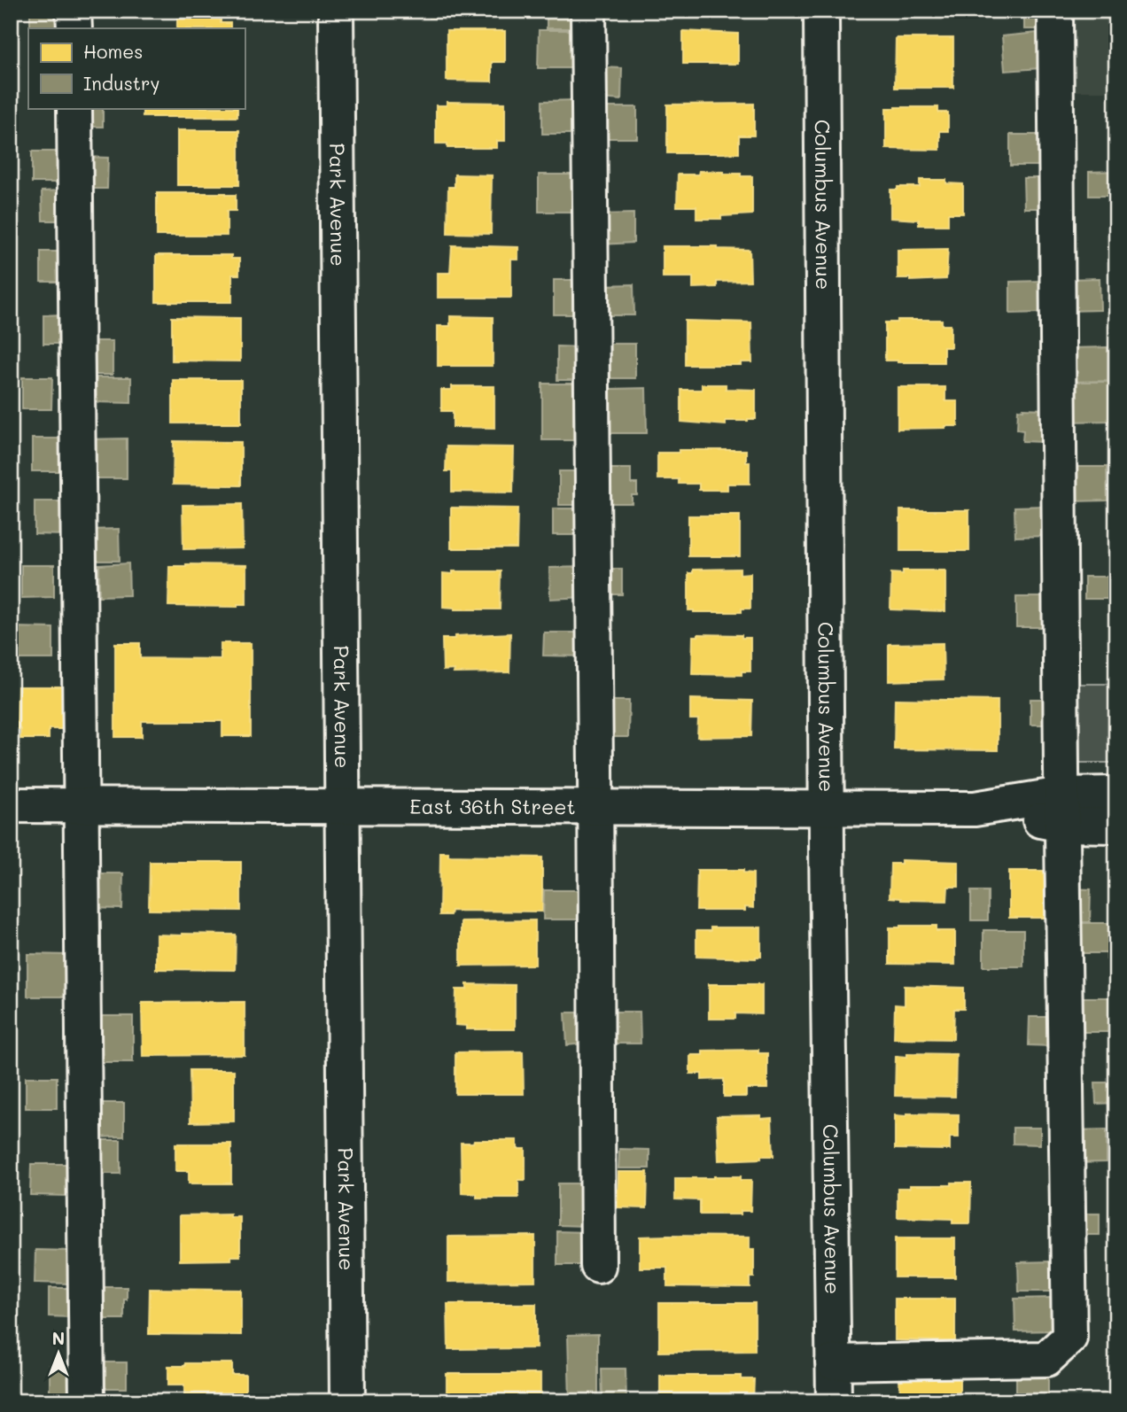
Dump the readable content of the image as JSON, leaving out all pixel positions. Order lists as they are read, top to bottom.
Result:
{
  "streets": {
    "street": ["Park Avenue", "Columbus Avenue", "East 36th Street"]
  },
  "crossings": [
    ["Park Avenue", "East 36th Street"],
    ["Columbus Avenue", "East 36th Street"]
  ],
  "legend": ["Homes", "Industry"],
  "north": "top"
}
